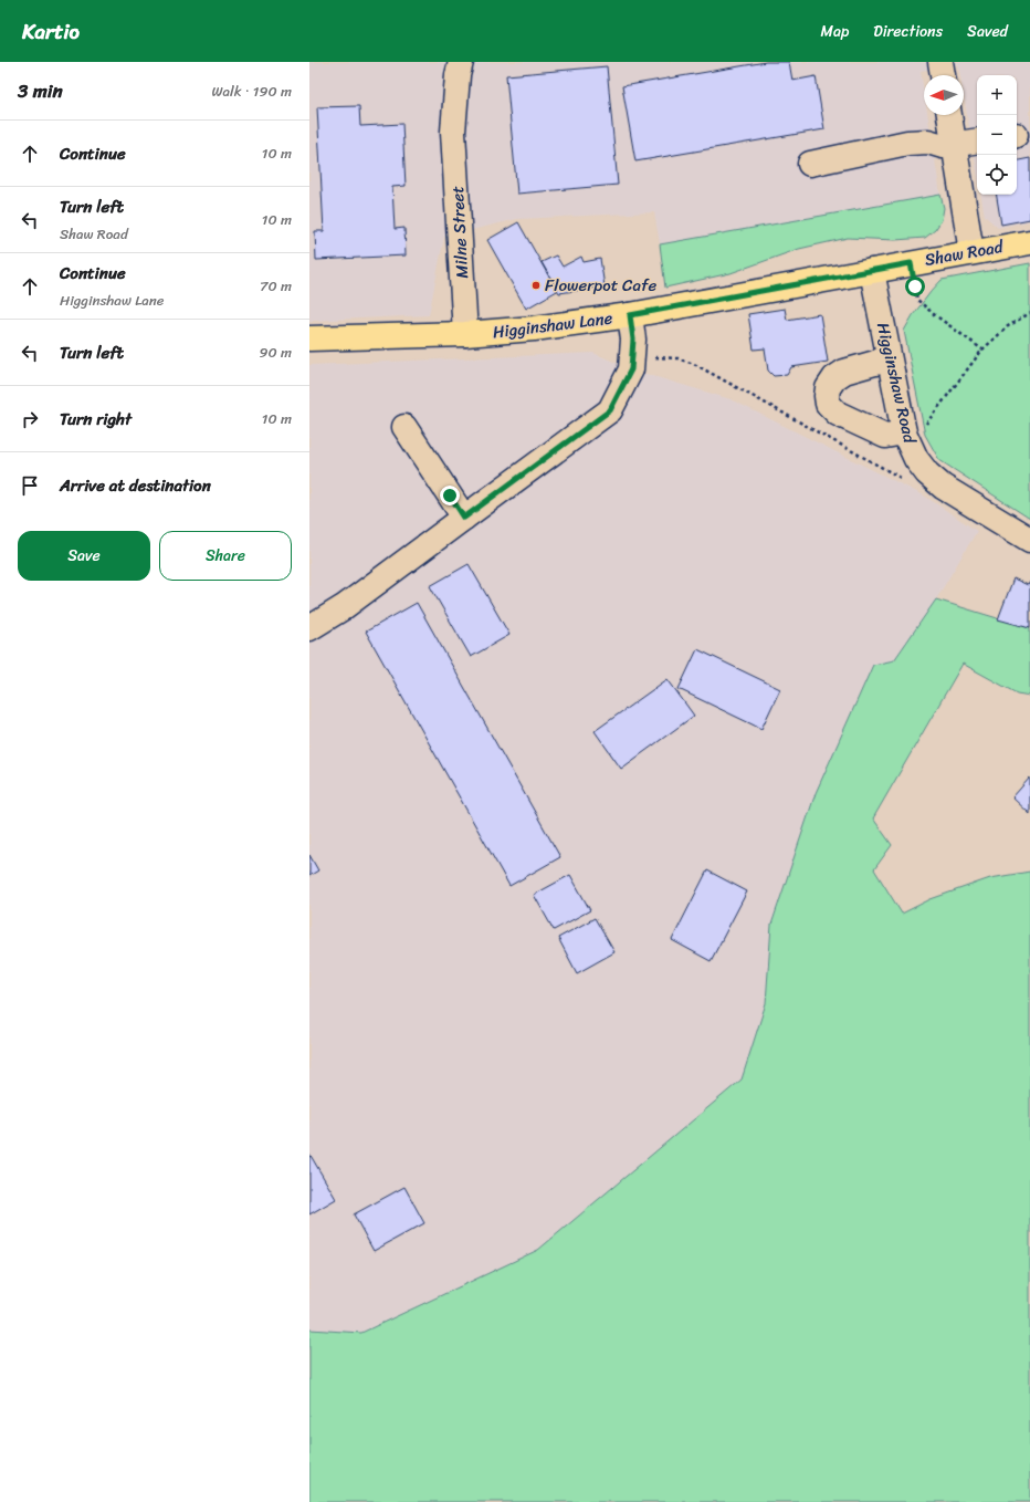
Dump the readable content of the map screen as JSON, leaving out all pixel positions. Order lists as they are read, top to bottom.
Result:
{
  "streets": {
    "main road": ["Shaw Road", "Higginshaw Lane"],
    "street": ["Milne Street", "Higginshaw Road"]
  },
  "crossings": [
    ["Milne Street", "Higginshaw Lane"],
    ["Shaw Road", "Higginshaw Lane"],
    ["Shaw Road", "Higginshaw Road"],
    ["Higginshaw Lane", "Higginshaw Road"]
  ],
  "places": ["Flowerpot Cafe"],
  "north": "left",
  "page": {
    "header": "Kartio",
    "nav": ["Map", "Directions", "Saved"],
    "heading": ["3 min", "Walk · 190 m"],
    "map_buttons": ["+", "−"],
    "list": [
      ["Continue", "10 m"],
      ["Turn left", "Shaw Road", "10 m"],
      ["Continue", "Higginshaw Lane", "70 m"],
      ["Turn left", "90 m"],
      ["Turn right", "10 m"],
      "Arrive at destination"
    ],
    "buttons": ["Save", "Share"]
  }
}
